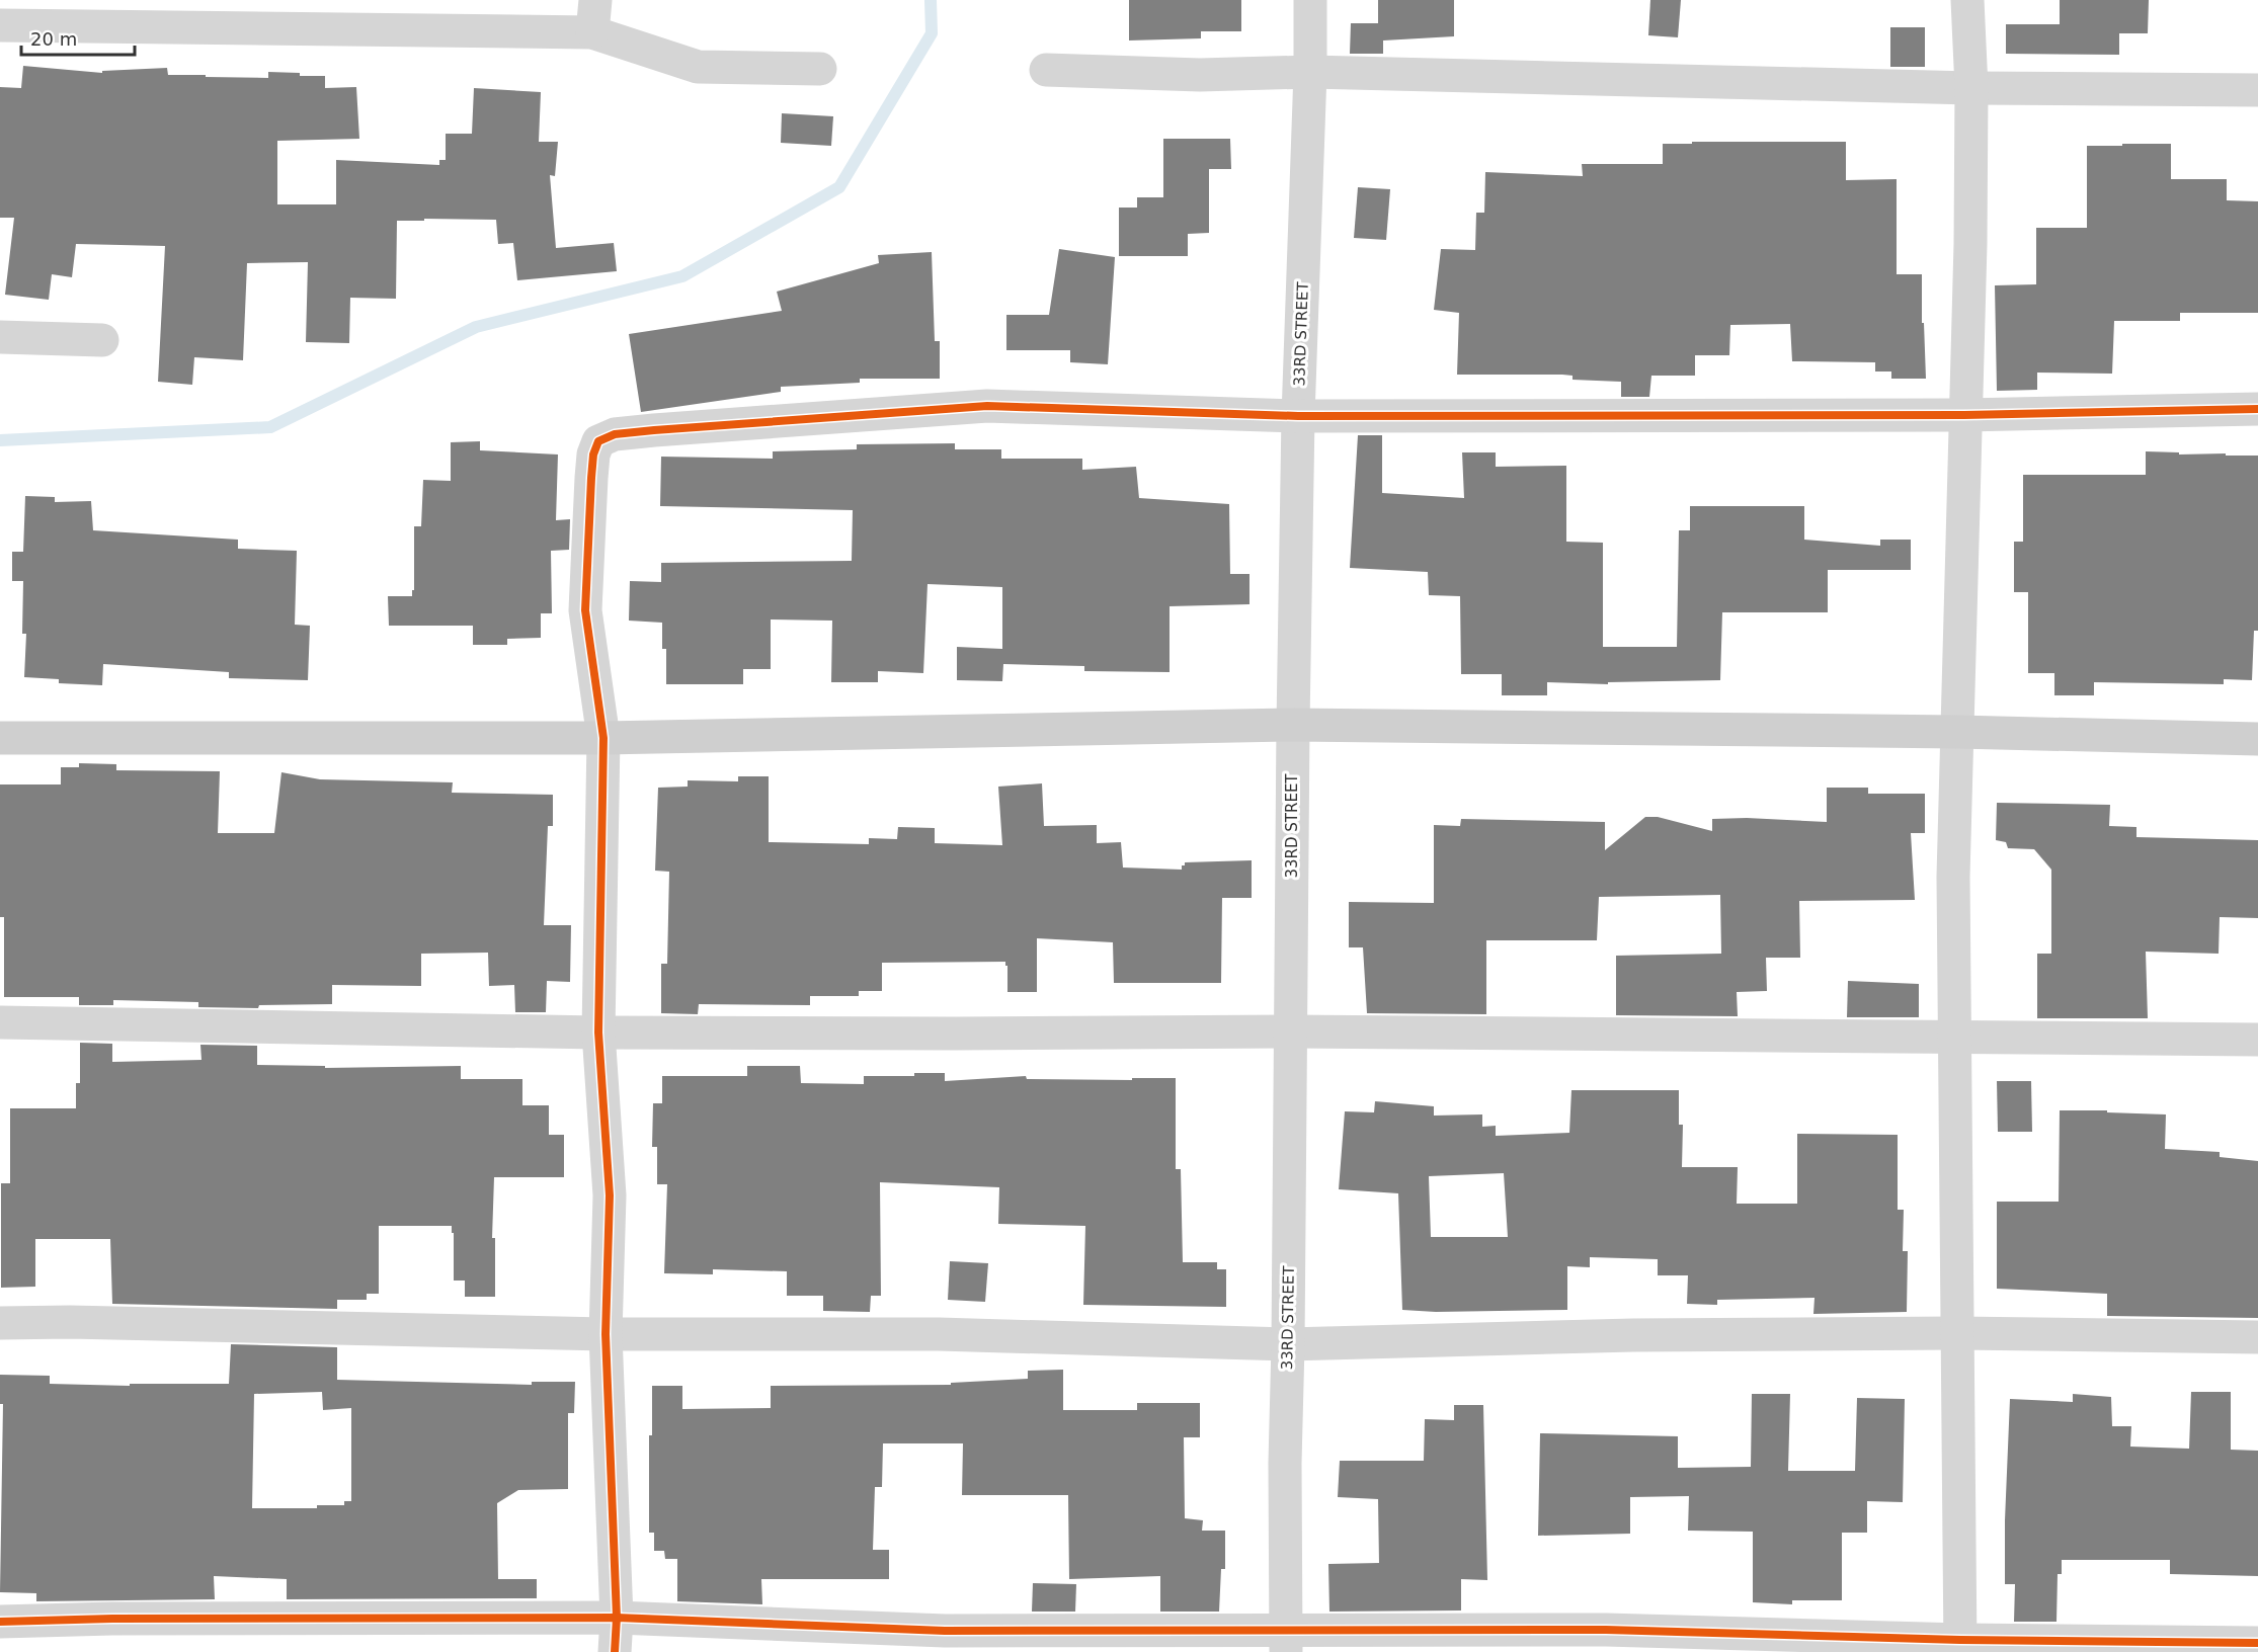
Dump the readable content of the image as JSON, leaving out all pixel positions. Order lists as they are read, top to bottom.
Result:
{
  "streets": {
    "street": ["33RD STREET"]
  },
  "scale_bar": "20 m"
}
